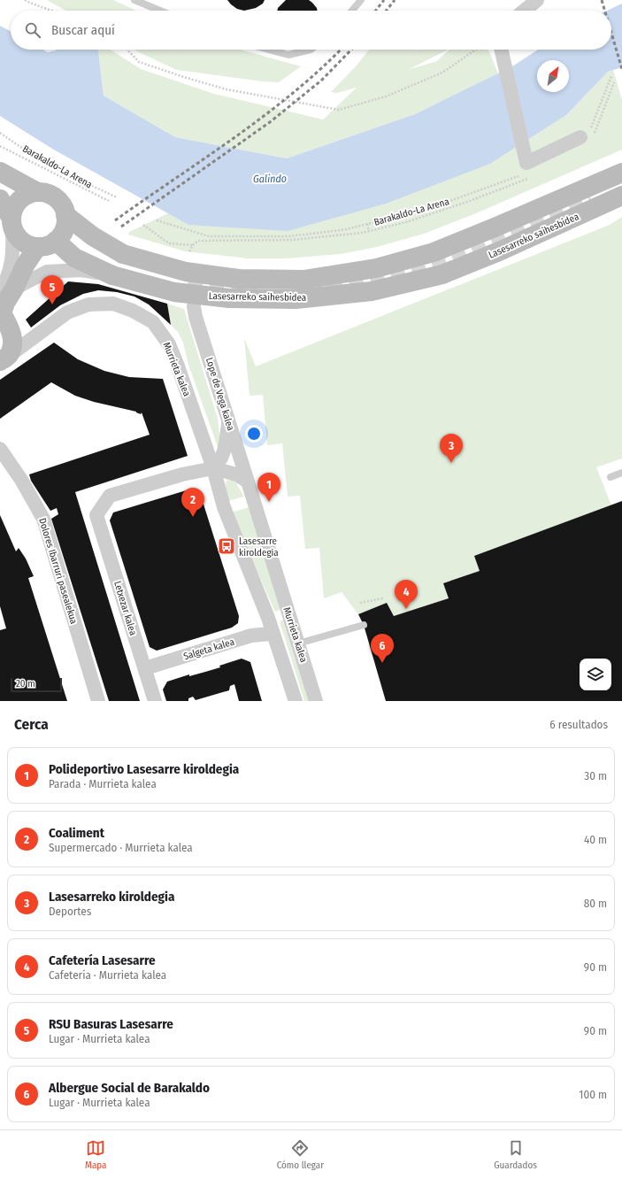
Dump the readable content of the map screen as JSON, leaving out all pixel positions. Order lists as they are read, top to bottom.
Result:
{
  "streets": {
    "main road": ["Lasesarreko saihesbidea"],
    "street": [
      "Murrieta kalea",
      "Lope de Vega kalea",
      "Dolores Ibarruri pasealekua",
      "Letxezar kalea",
      "Salgeta kalea"
    ],
    "path": ["Barakaldo-La Arena"]
  },
  "crossings": [
    ["Murrieta kalea", "Lope de Vega kalea"],
    ["Murrieta kalea", "Letxezar kalea"],
    ["Murrieta kalea", "Salgeta kalea"],
    ["Letxezar kalea", "Salgeta kalea"]
  ],
  "water": ["Galindo"],
  "places": {
    "bus stop": ["Lasesarre kiroldegia"]
  },
  "scale_bar": "20 m",
  "north": "top right",
  "page": {
    "search": "Buscar aquí",
    "pins": [
      "5",
      "3",
      "1",
      "2",
      "4",
      "6"
    ],
    "scale": "20 m",
    "heading": ["Cerca", "6 resultados"],
    "list": [
      {
        "mark": "1",
        "name": "Polideportivo Lasesarre kiroldegia",
        "note": "Parada · Murrieta kalea",
        "value": "30 m"
      },
      {
        "mark": "2",
        "name": "Coaliment",
        "note": "Supermercado · Murrieta kalea",
        "value": "40 m"
      },
      {
        "mark": "3",
        "name": "Lasesarreko kiroldegia",
        "note": "Deportes",
        "value": "80 m"
      },
      {
        "mark": "4",
        "name": "Cafetería Lasesarre",
        "note": "Cafetería · Murrieta kalea",
        "value": "90 m"
      },
      {
        "mark": "5",
        "name": "RSU Basuras Lasesarre",
        "note": "Lugar · Murrieta kalea",
        "value": "90 m"
      },
      {
        "mark": "6",
        "name": "Albergue Social de Barakaldo",
        "note": "Lugar · Murrieta kalea",
        "value": "100 m"
      }
    ],
    "nav": ["Mapa", "Cómo llegar", "Guardados"]
  }
}
